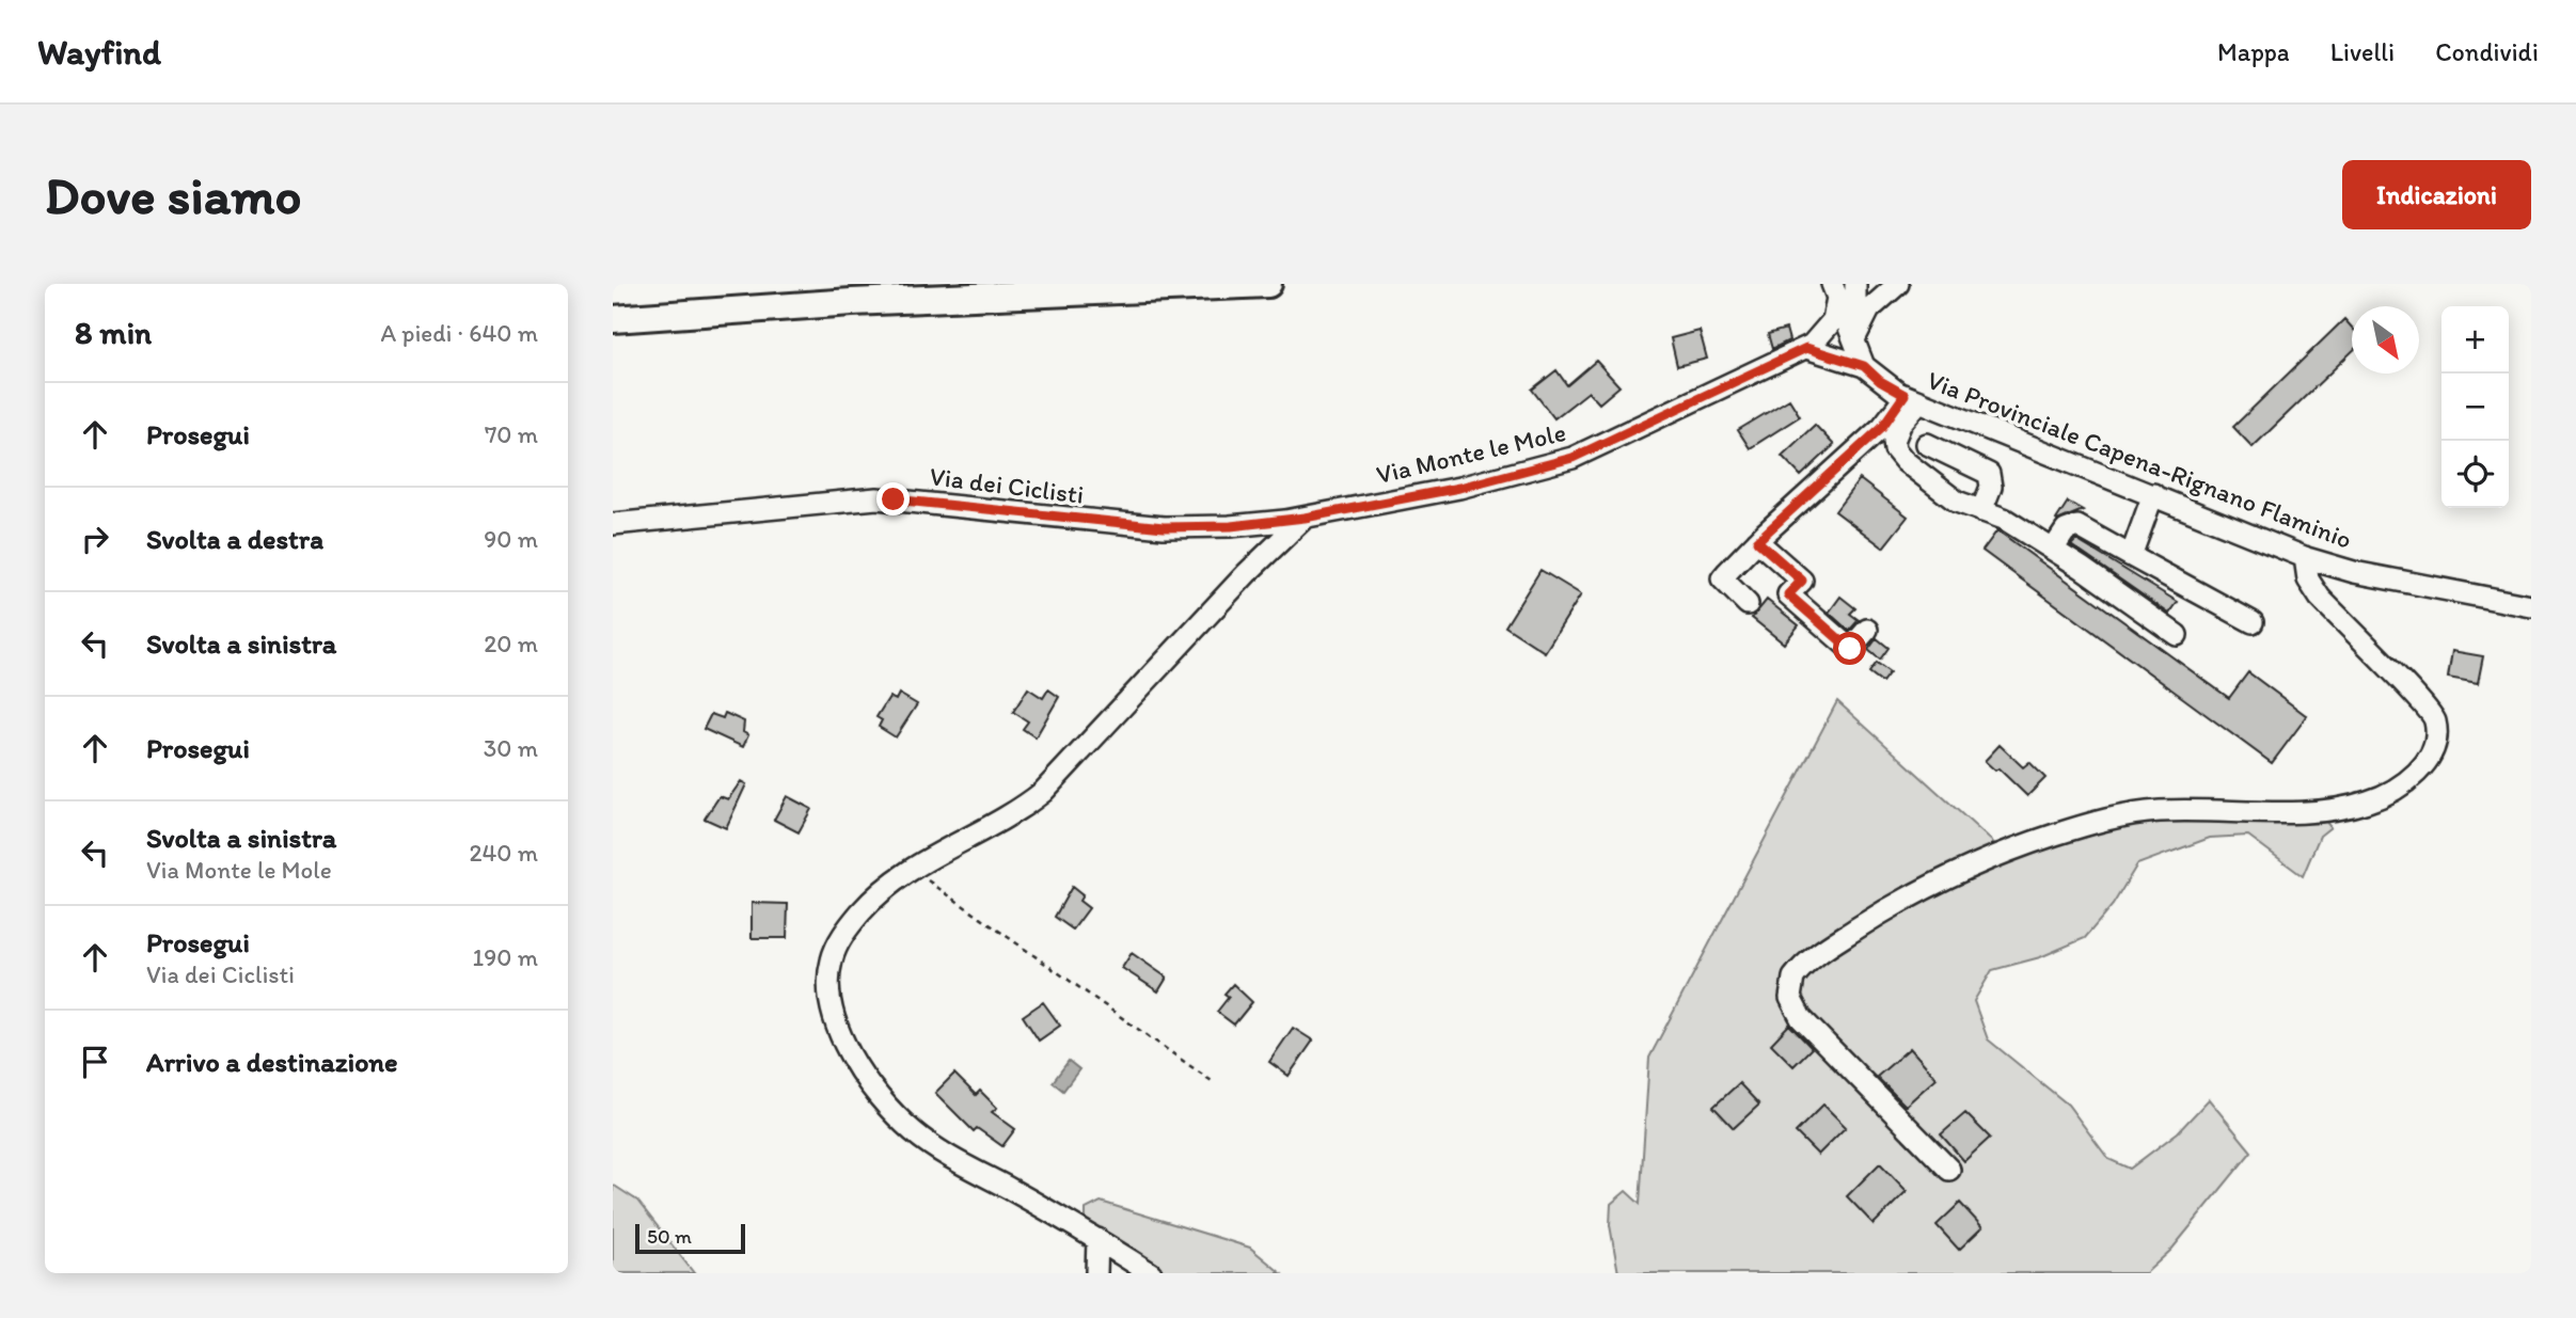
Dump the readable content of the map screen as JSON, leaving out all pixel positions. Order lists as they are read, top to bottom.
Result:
{
  "streets": {
    "street": ["Via Monte le Mole", "Via Provinciale Capena-Rignano Flaminio", "Via dei Ciclisti"]
  },
  "crossings": [
    ["Via Monte le Mole", "Via Provinciale Capena-Rignano Flaminio"],
    ["Via Monte le Mole", "Via dei Ciclisti"]
  ],
  "scale_bar": "50 m",
  "north": "bottom right",
  "page": {
    "header": "Wayfind",
    "nav": ["Mappa", "Livelli", "Condividi"],
    "buttons": "Indicazioni",
    "title": "Dove siamo",
    "heading": ["8 min", "A piedi · 640 m"],
    "map_buttons": ["+", "−"],
    "list": [
      ["Prosegui", "70 m"],
      ["Svolta a destra", "90 m"],
      ["Svolta a sinistra", "20 m"],
      ["Prosegui", "30 m"],
      ["Svolta a sinistra", "Via Monte le Mole", "240 m"],
      ["Prosegui", "Via dei Ciclisti", "190 m"],
      "Arrivo a destinazione"
    ],
    "scale": "50 m"
  }
}
